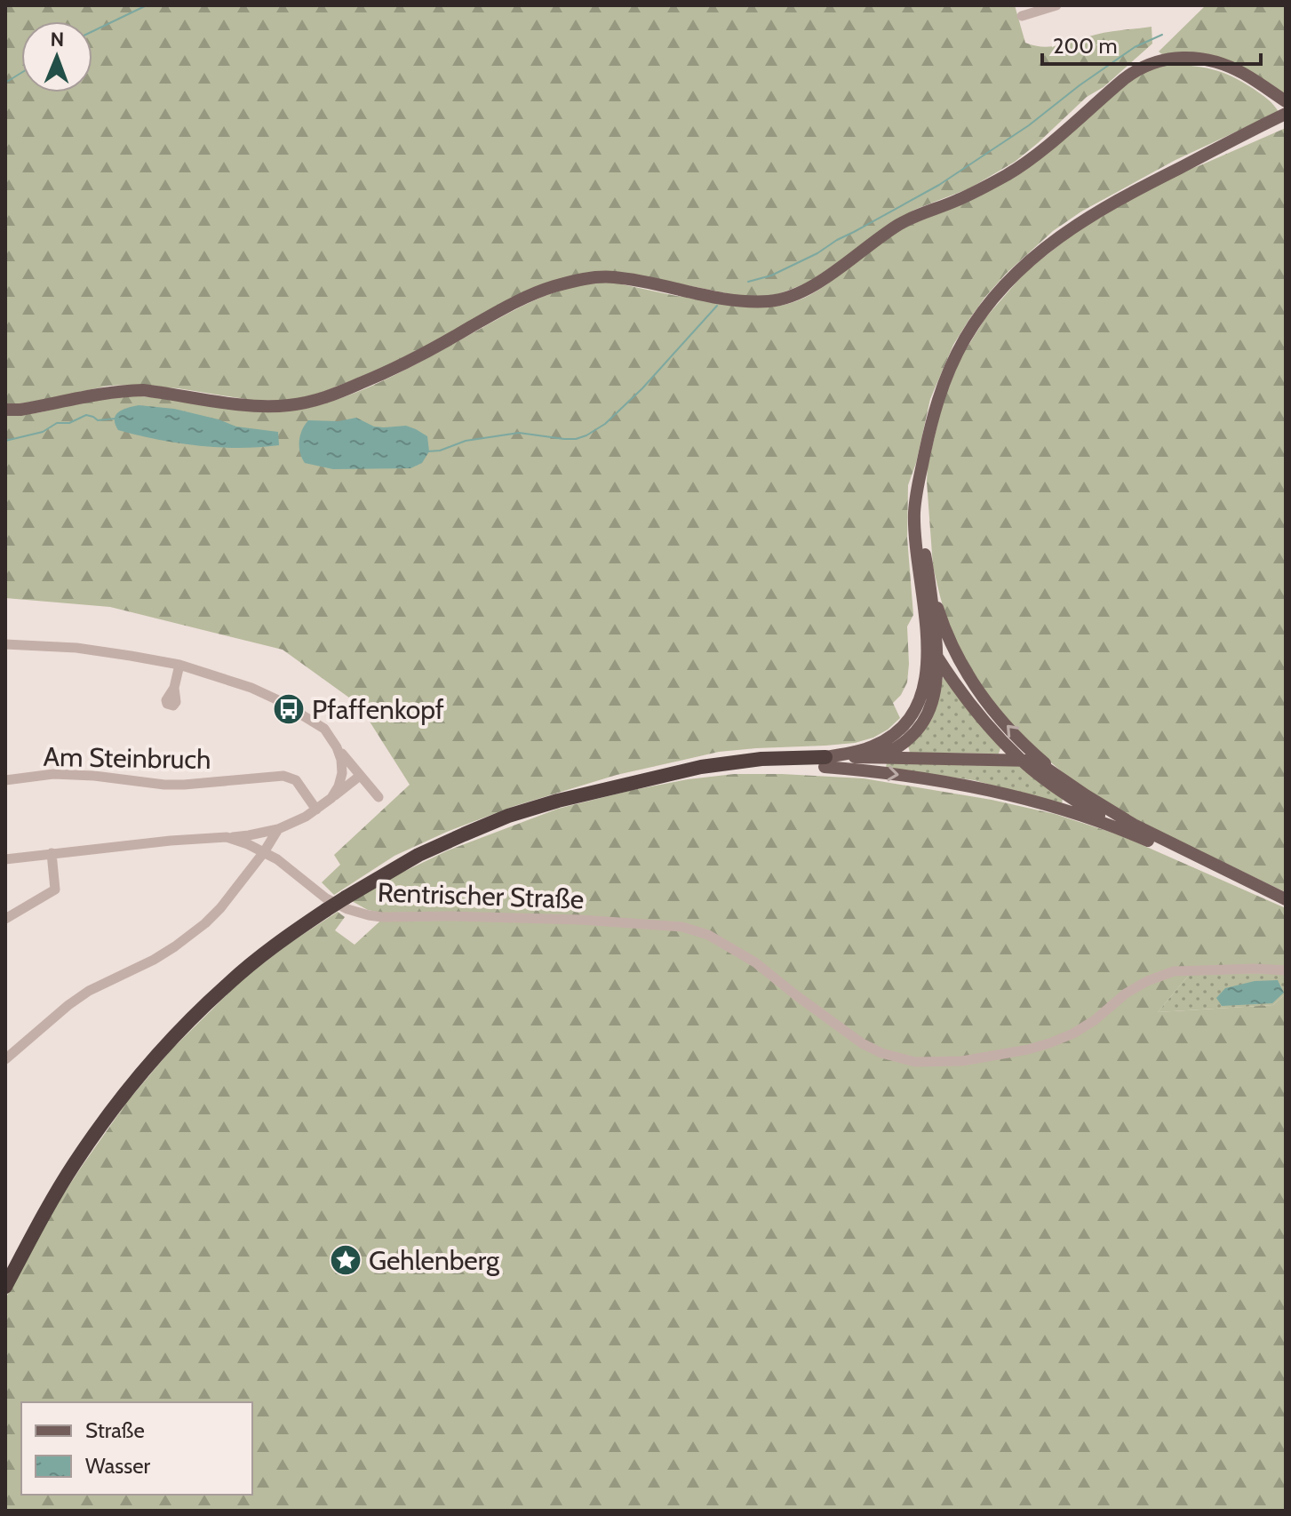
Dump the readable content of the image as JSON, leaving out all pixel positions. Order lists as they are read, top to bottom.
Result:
{
  "streets": {
    "street": ["Am Steinbruch", "Rentrischer Straße"]
  },
  "places": {
    "bus stop": ["Pfaffenkopf"],
    "place": ["Gehlenberg"]
  },
  "legend": ["Straße", "Wasser"],
  "scale_bar": "200 m",
  "north": "top"
}
